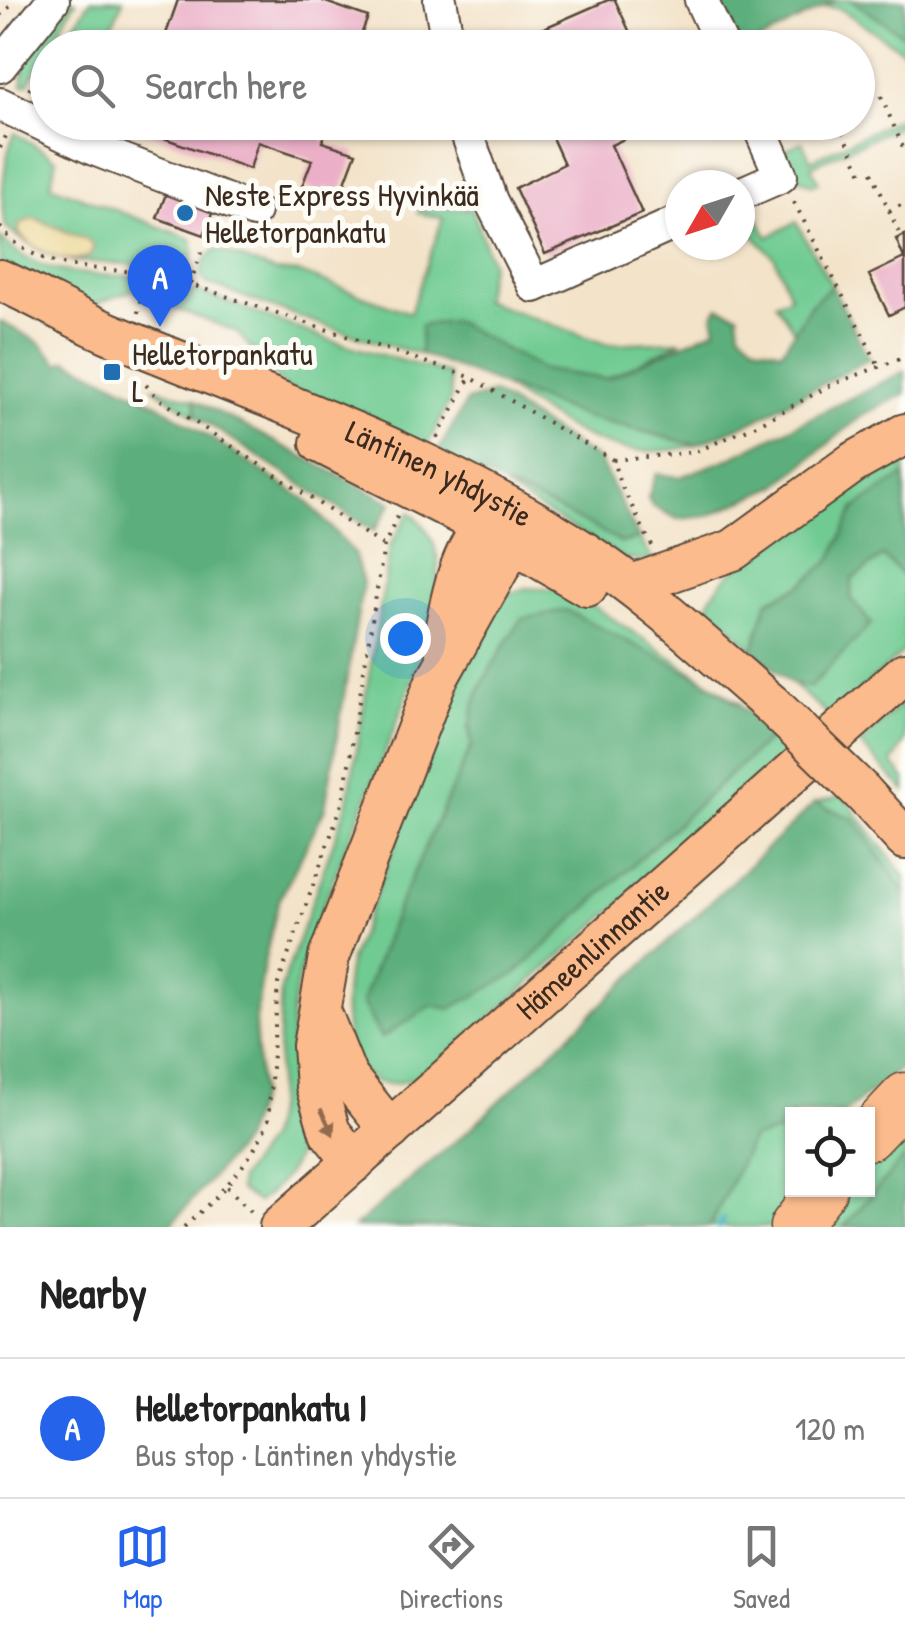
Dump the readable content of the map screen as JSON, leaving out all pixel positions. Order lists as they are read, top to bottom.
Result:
{
  "streets": {
    "main road": ["Läntinen yhdystie", "Hämeenlinnantie"]
  },
  "places": {
    "other": ["Neste Express Hyvinkää Helletorpankatu"],
    "transit": ["Helletorpankatu L"]
  },
  "north": "bottom left",
  "page": {
    "search": "Search here",
    "pins": "A",
    "heading": "Nearby",
    "list": [
      {
        "mark": "A",
        "name": "Helletorpankatu I",
        "note": "Bus stop · Läntinen yhdystie",
        "value": "120 m"
      }
    ],
    "nav": ["Map", "Directions", "Saved"]
  }
}
